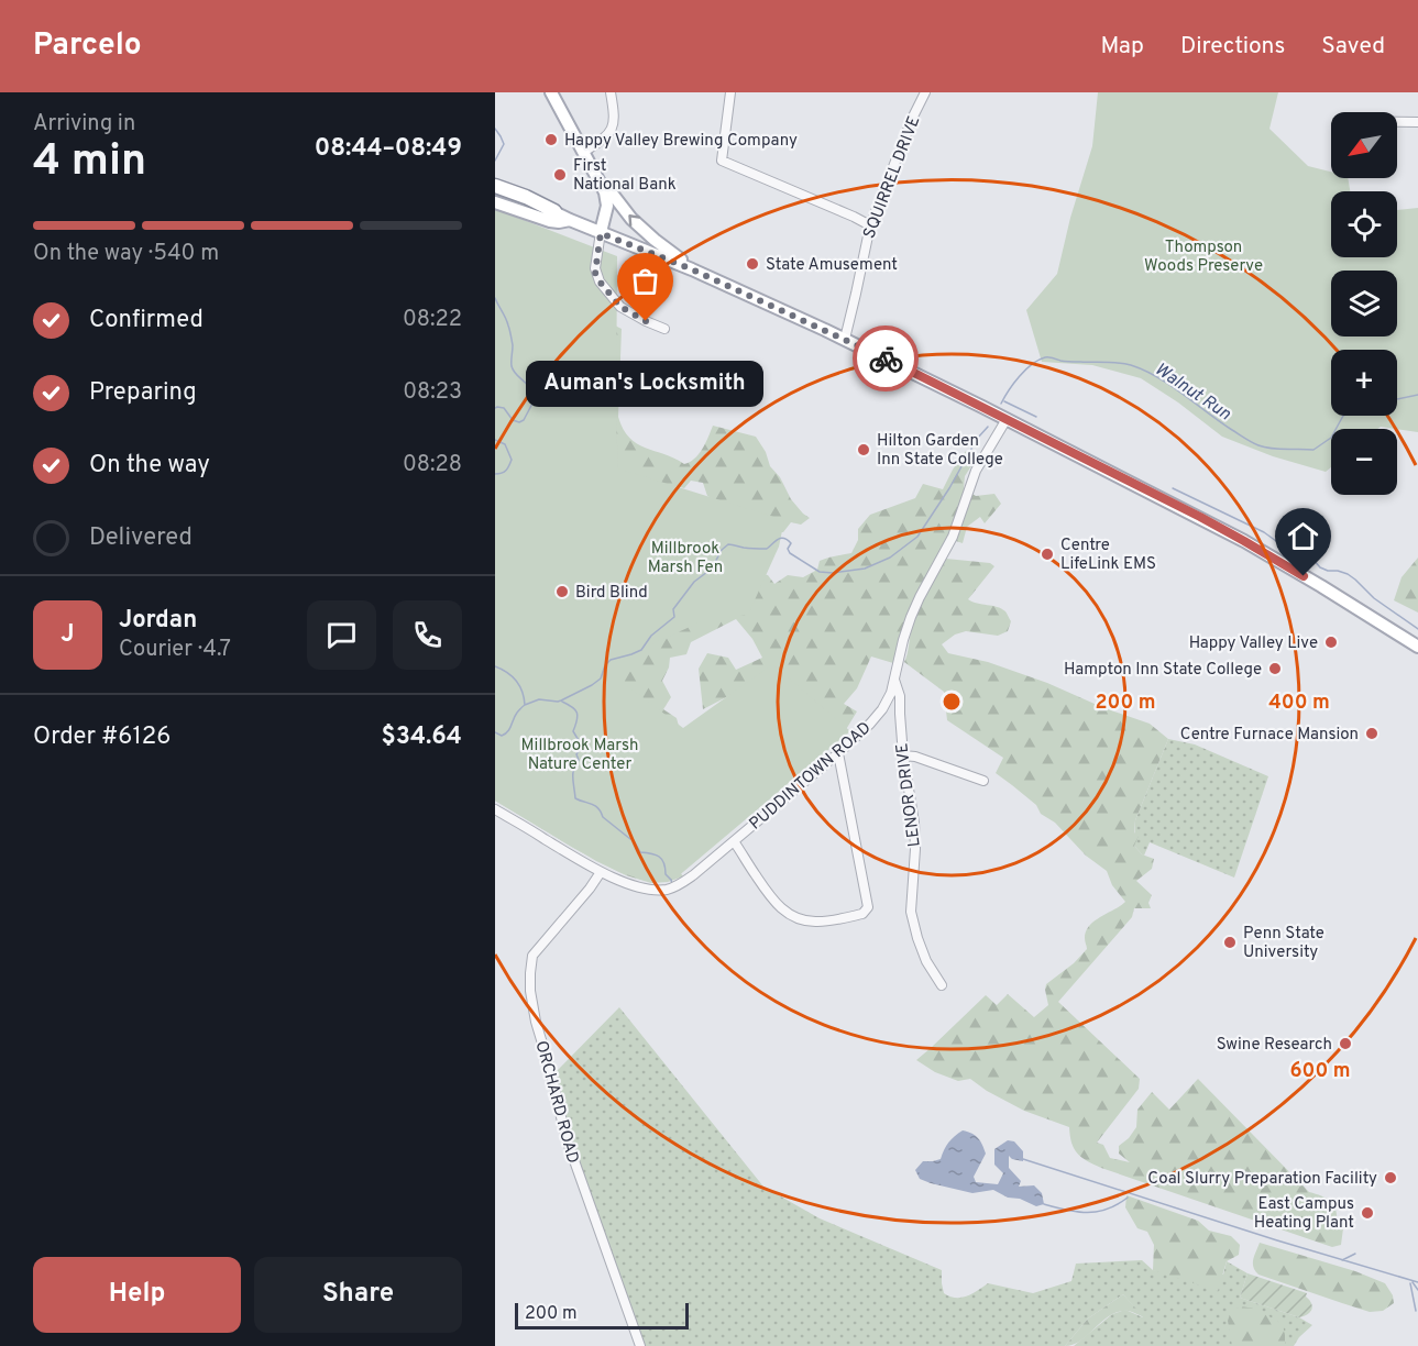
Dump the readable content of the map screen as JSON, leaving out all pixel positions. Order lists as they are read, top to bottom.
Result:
{
  "streets": {
    "street": [
      "SQUIRREL DRIVE",
      "PUDDINTOWN ROAD",
      "LENOR DRIVE",
      "ORCHARD ROAD"
    ]
  },
  "crossings": [
    ["PUDDINTOWN ROAD", "LENOR DRIVE"],
    ["PUDDINTOWN ROAD", "ORCHARD ROAD"]
  ],
  "water": ["Walnut Run"],
  "parks": ["Thompson Woods Preserve", "Millbrook Marsh Fen", "Millbrook Marsh Nature Center"],
  "places": [
    "Happy Valley Brewing Company",
    "First National Bank",
    "State Amusement",
    "Auman's Locksmith",
    "Hilton Garden Inn State College",
    "Centre LifeLink EMS",
    "Bird Blind",
    "Happy Valley Live",
    "Hampton Inn State College",
    "Centre Furnace Mansion",
    "Penn State University",
    "Swine Research",
    "Coal Slurry Preparation Facility",
    "East Campus Heating Plant"
  ],
  "scale_bar": "200 m",
  "north": "bottom left",
  "page": {
    "header": "Parcelo",
    "nav": ["Map", "Directions", "Saved"],
    "heading": ["4 min", "Arriving in", "08:44–08:49"],
    "panel": [
      "Jordan",
      "Courier · 4.7",
      "Order #6126",
      "$34.64"
    ],
    "map_buttons": ["+", "−"],
    "bar": "On the way · 540 m",
    "list": [
      ["Confirmed", "08:22"],
      ["Preparing", "08:23"],
      ["On the way", "08:28"],
      "Delivered"
    ],
    "bubble": "Auman's Locksmith",
    "round": "J",
    "buttons": ["Help", "Share"],
    "scale": "200 m"
  },
  "rings": ["200 m", "400 m", "600 m"]
}
